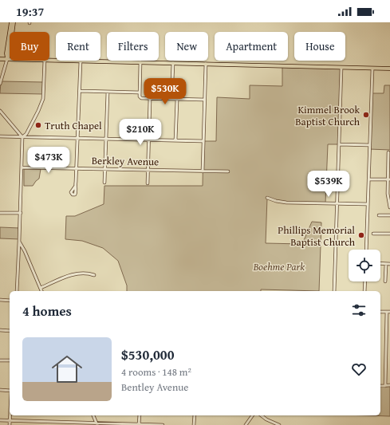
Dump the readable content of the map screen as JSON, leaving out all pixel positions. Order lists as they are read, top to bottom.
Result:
{
  "streets": {
    "street": ["Berkley Avenue"]
  },
  "parks": ["Boehme Park"],
  "places": ["Kimmel Brook Baptist Church", "Truth Chapel", "Phillips Memorial Baptist Church"],
  "page": {
    "status": "19:37",
    "chip": [
      "Buy",
      "Rent",
      "Filters",
      "New",
      "Apartment",
      "House"
    ],
    "price": [
      "$530K",
      "$210K",
      "$473K",
      "$539K"
    ],
    "heading": "4 homes",
    "list": [
      {
        "name": "$530,000",
        "note": "4 rooms · 148 m² · Bentley Avenue"
      }
    ]
  }
}
